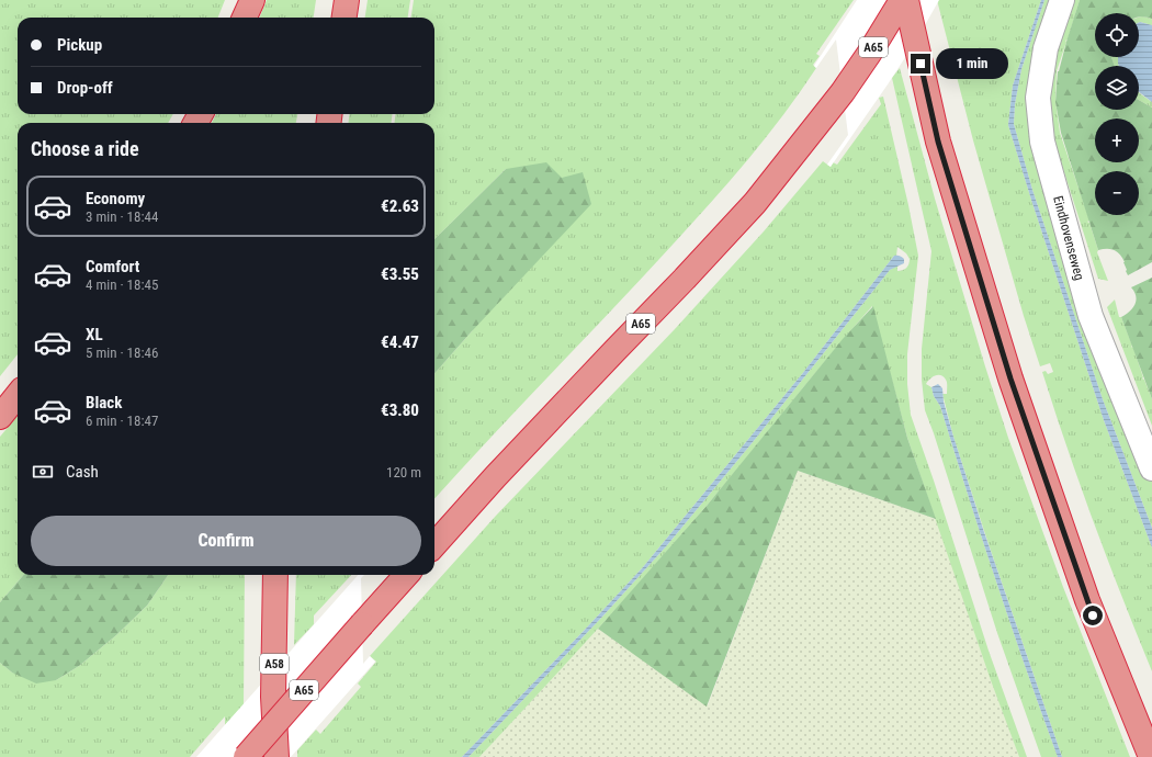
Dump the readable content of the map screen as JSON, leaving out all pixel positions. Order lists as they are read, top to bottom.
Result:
{
  "streets": {
    "highway": ["A65", "A58"],
    "street": ["Eindhovenseweg"]
  },
  "page": {
    "map_buttons": ["+", "−"],
    "banner": ["Pickup", "Drop-off"],
    "bubble": "1 min",
    "heading": "Choose a ride",
    "list": [
      {
        "name": "Economy",
        "note": "3 min · 18:44",
        "value": "€2.63"
      },
      {
        "name": "Comfort",
        "note": "4 min · 18:45",
        "value": "€3.55"
      },
      {
        "name": "XL",
        "note": "5 min · 18:46",
        "value": "€4.47"
      },
      {
        "name": "Black",
        "note": "6 min · 18:47",
        "value": "€3.80"
      }
    ],
    "pay": ["Cash", "120 m"],
    "buttons": "Confirm"
  }
}
